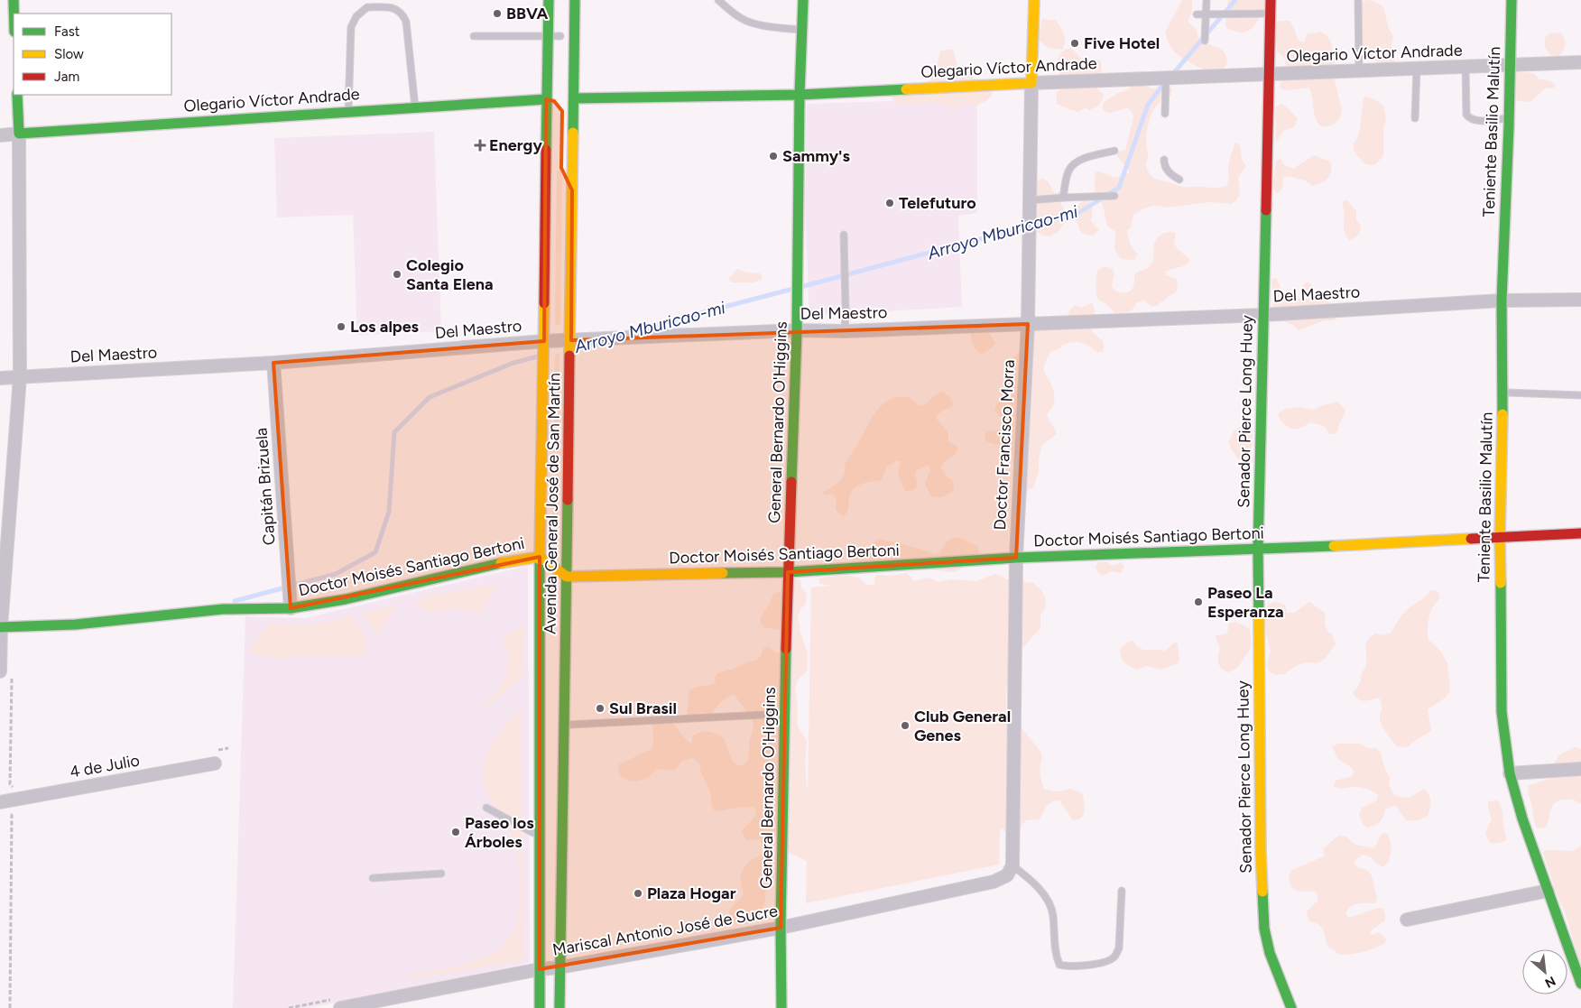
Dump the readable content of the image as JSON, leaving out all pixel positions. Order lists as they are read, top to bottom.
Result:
{
  "streets": {
    "main road": [
      "Olegario Víctor Andrade",
      "Teniente Basilio Malutín",
      "Senador Pierce Long Huey",
      "General Bernardo O'Higgins",
      "Doctor Francisco Morra",
      "Avenida General José de San Martín",
      "Doctor Moisés Santiago Bertoni"
    ],
    "street": [
      "Del Maestro",
      "Capitán Brizuela",
      "4 de Julio",
      "Mariscal Antonio José de Sucre"
    ]
  },
  "crossings": [
    ["Olegario Víctor Andrade", "Teniente Basilio Malutín"],
    ["Olegario Víctor Andrade", "Senador Pierce Long Huey"],
    ["Olegario Víctor Andrade", "General Bernardo O'Higgins"],
    ["Olegario Víctor Andrade", "Doctor Francisco Morra"],
    ["Olegario Víctor Andrade", "Avenida General José de San Martín"],
    ["Teniente Basilio Malutín", "Del Maestro"],
    ["Teniente Basilio Malutín", "Doctor Moisés Santiago Bertoni"],
    ["Del Maestro", "Senador Pierce Long Huey"],
    ["Del Maestro", "General Bernardo O'Higgins"],
    ["Del Maestro", "Doctor Francisco Morra"],
    ["Del Maestro", "Capitán Brizuela"],
    ["Del Maestro", "Avenida General José de San Martín"],
    ["Senador Pierce Long Huey", "Doctor Moisés Santiago Bertoni"],
    ["General Bernardo O'Higgins", "Doctor Moisés Santiago Bertoni"],
    ["General Bernardo O'Higgins", "Mariscal Antonio José de Sucre"],
    ["Doctor Francisco Morra", "Doctor Moisés Santiago Bertoni"],
    ["Doctor Francisco Morra", "Mariscal Antonio José de Sucre"],
    ["Capitán Brizuela", "Doctor Moisés Santiago Bertoni"],
    ["Avenida General José de San Martín", "Doctor Moisés Santiago Bertoni"],
    ["Avenida General José de San Martín", "Mariscal Antonio José de Sucre"]
  ],
  "water": ["Arroyo Mburicao-mi"],
  "places": {
    "other": [
      "BBVA",
      "Five Hotel",
      "Sammy's",
      "Telefuturo",
      "Colegio Santa Elena",
      "Los alpes",
      "Paseo La Esperanza",
      "Sul Brasil",
      "Club General Genes",
      "Paseo los Árboles",
      "Plaza Hogar"
    ],
    "health": ["Energy"]
  },
  "legend": ["Fast", "Slow", "Jam"],
  "north": "bottom right"
}
